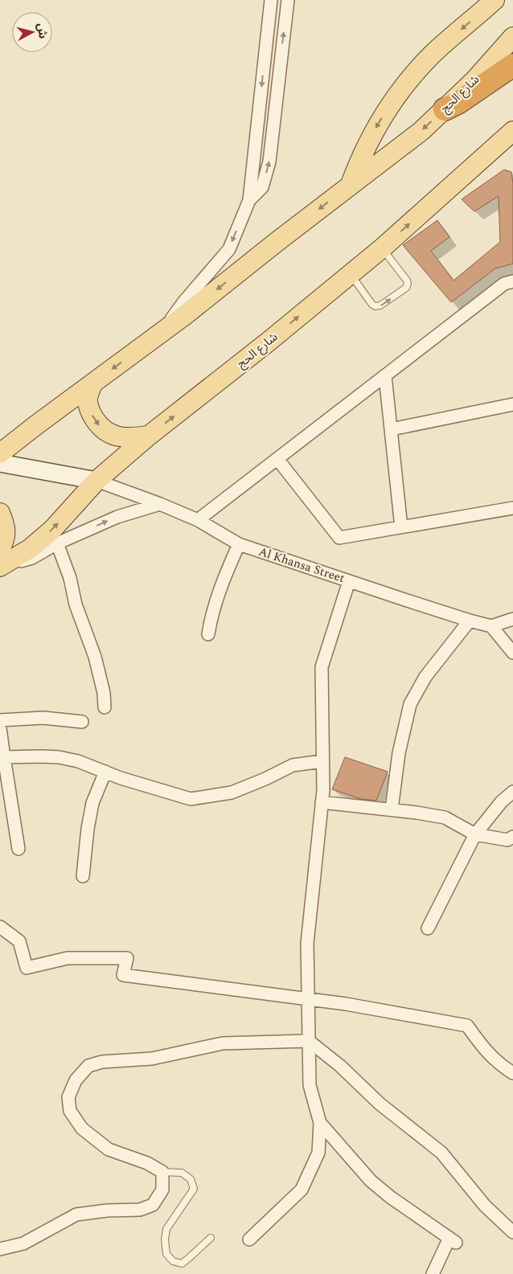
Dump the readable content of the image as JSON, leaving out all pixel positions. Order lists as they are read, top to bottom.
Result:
{
  "streets": {
    "main road": ["شارع الحج"],
    "street": ["Al Khansa Street"]
  },
  "crossings": [
    ["شارع الحج", "Al Khansa Street"]
  ],
  "north": "right"
}
